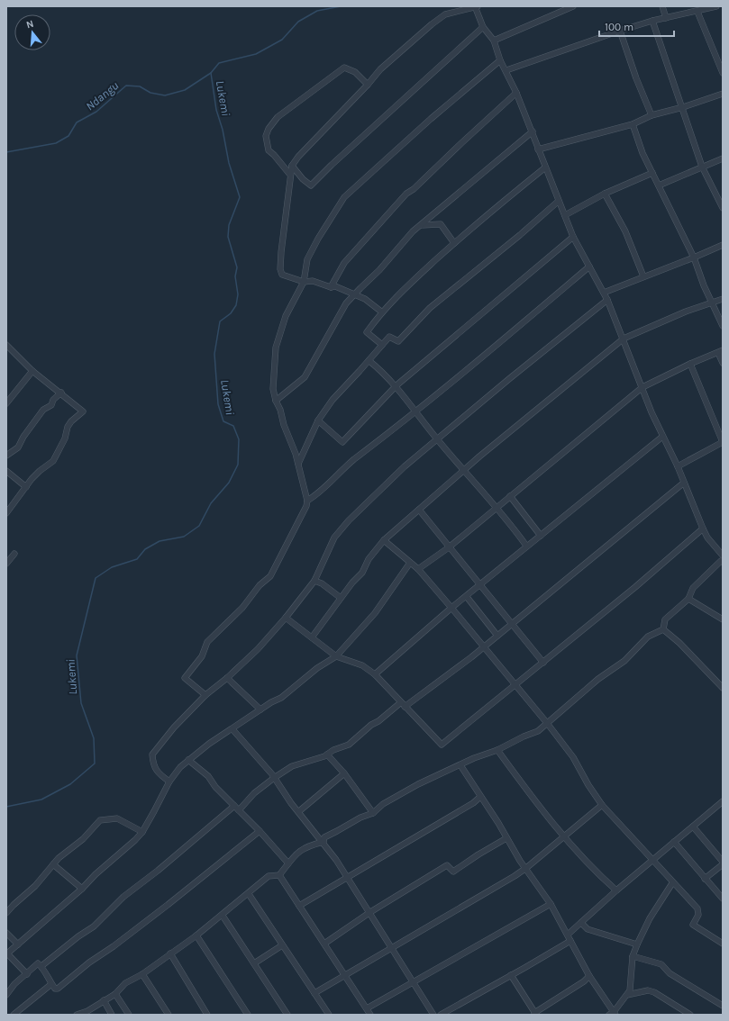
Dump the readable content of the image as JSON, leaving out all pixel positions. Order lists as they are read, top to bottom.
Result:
{
  "water": ["Ndangu", "Lukemi"],
  "scale_bar": "100 m",
  "north": "top"
}
